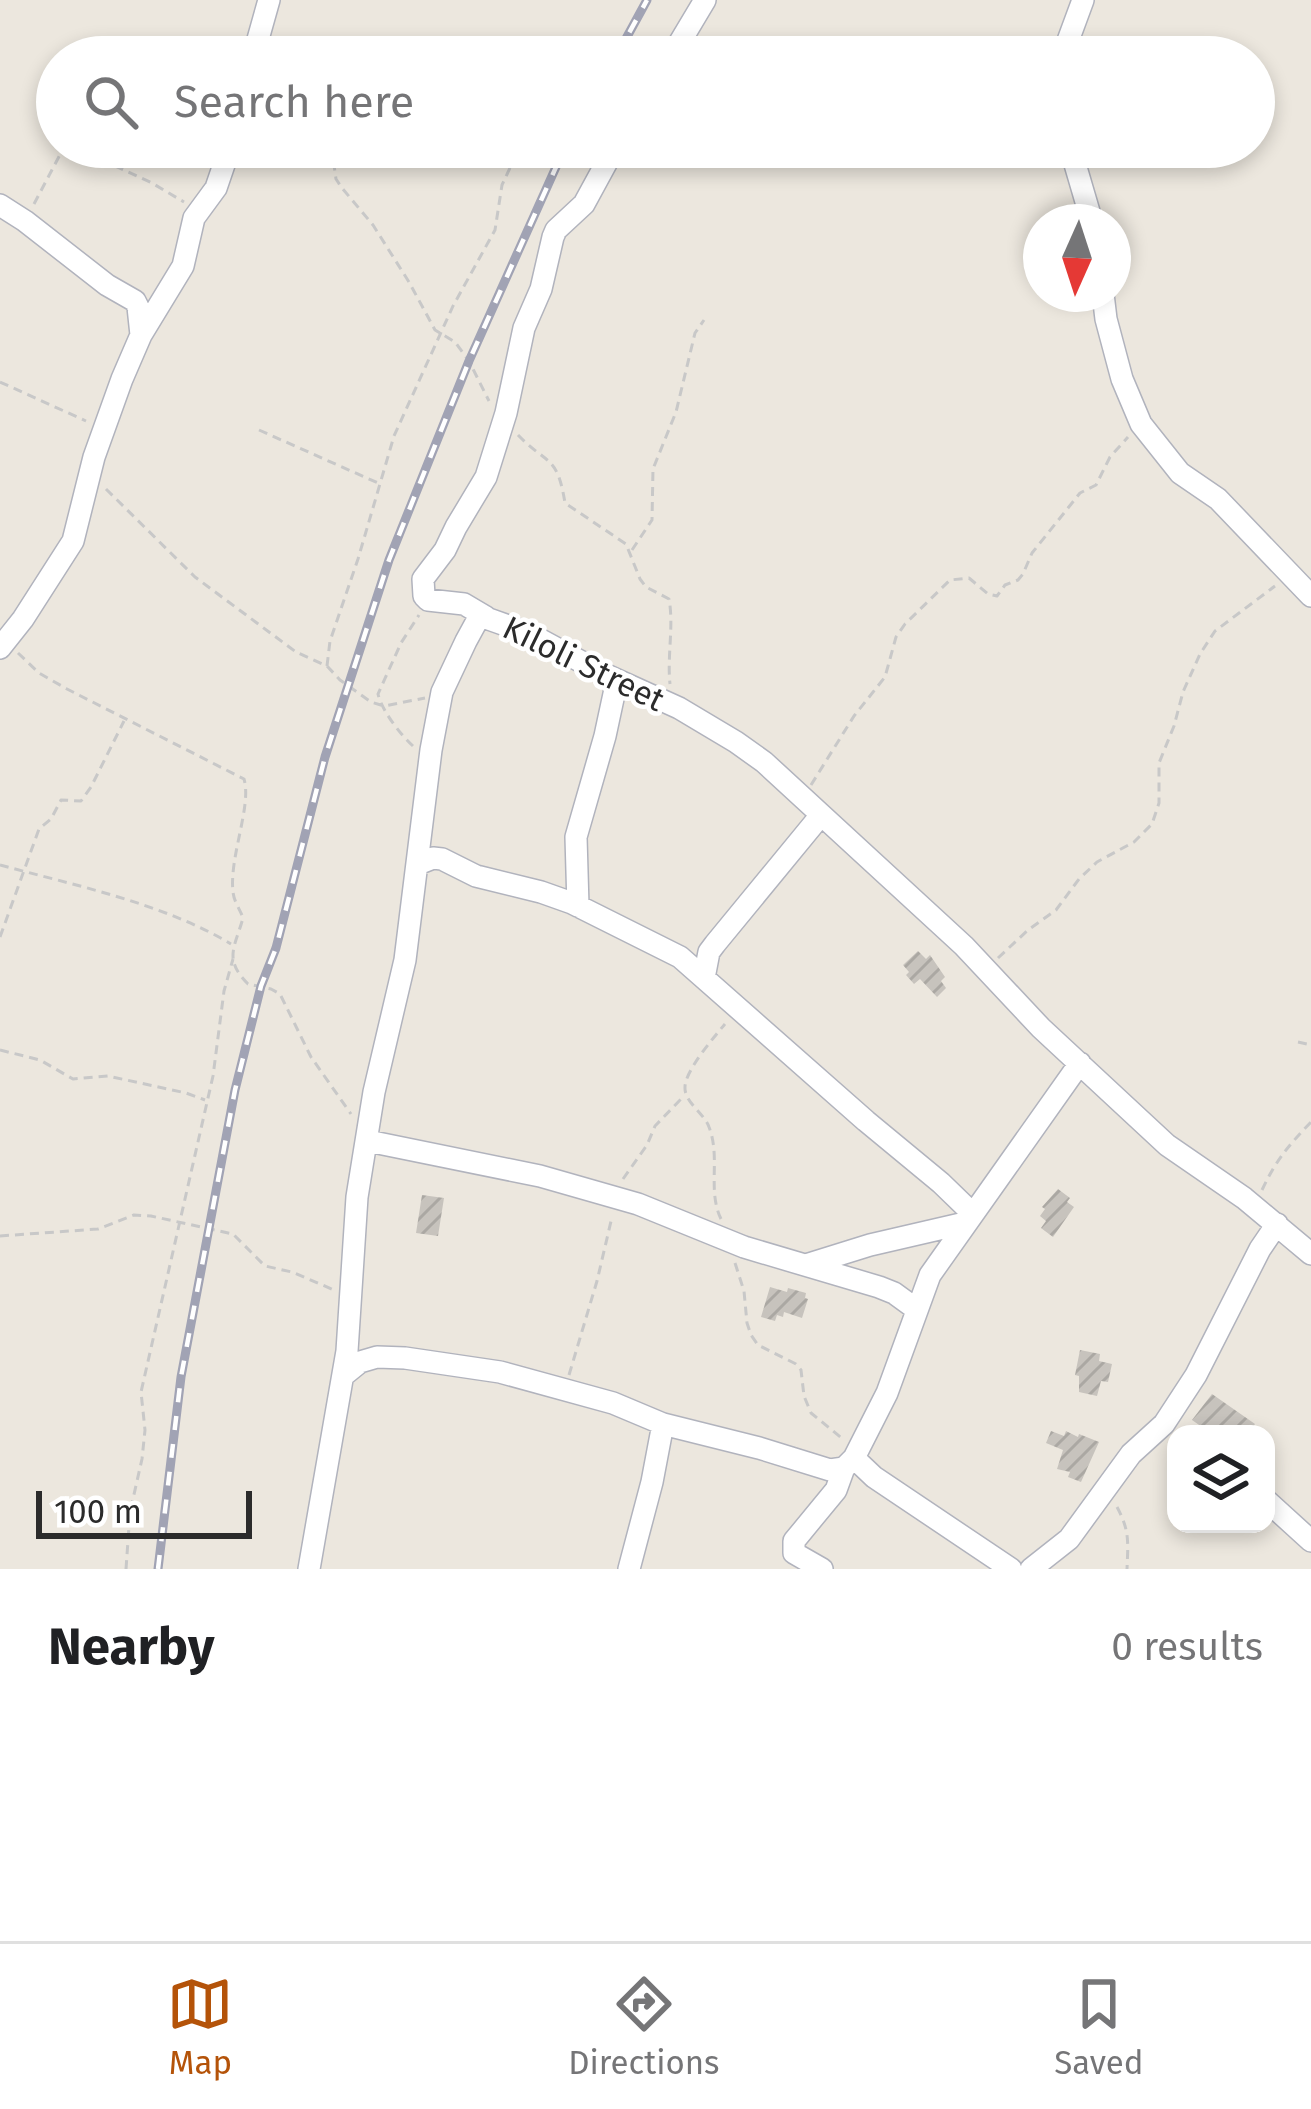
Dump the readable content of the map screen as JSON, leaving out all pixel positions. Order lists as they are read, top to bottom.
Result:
{
  "streets": {
    "street": ["Kiloli Street"]
  },
  "scale_bar": "100 m",
  "north": "bottom",
  "page": {
    "search": "Search here",
    "scale": "100 m",
    "heading": ["Nearby", "0 results"],
    "nav": ["Map", "Directions", "Saved"]
  }
}
